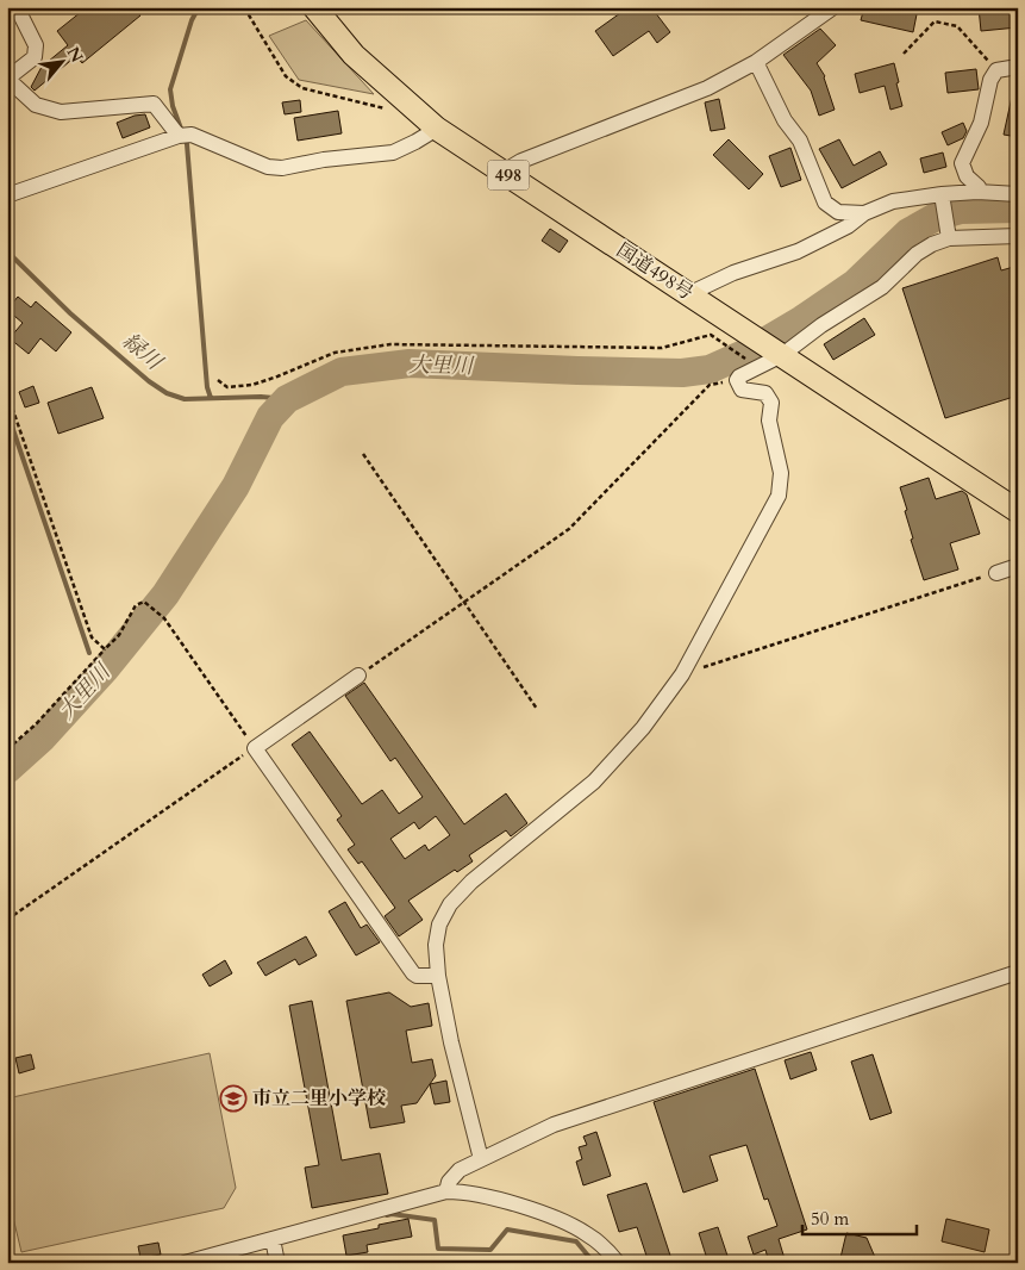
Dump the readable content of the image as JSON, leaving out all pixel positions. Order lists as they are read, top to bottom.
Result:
{
  "streets": {
    "highway": ["498", "国道498号"]
  },
  "water": ["緑川", "大里川"],
  "places": {
    "school or university": ["市立二里小学校"]
  },
  "scale_bar": "50 m",
  "north": "top right"
}
